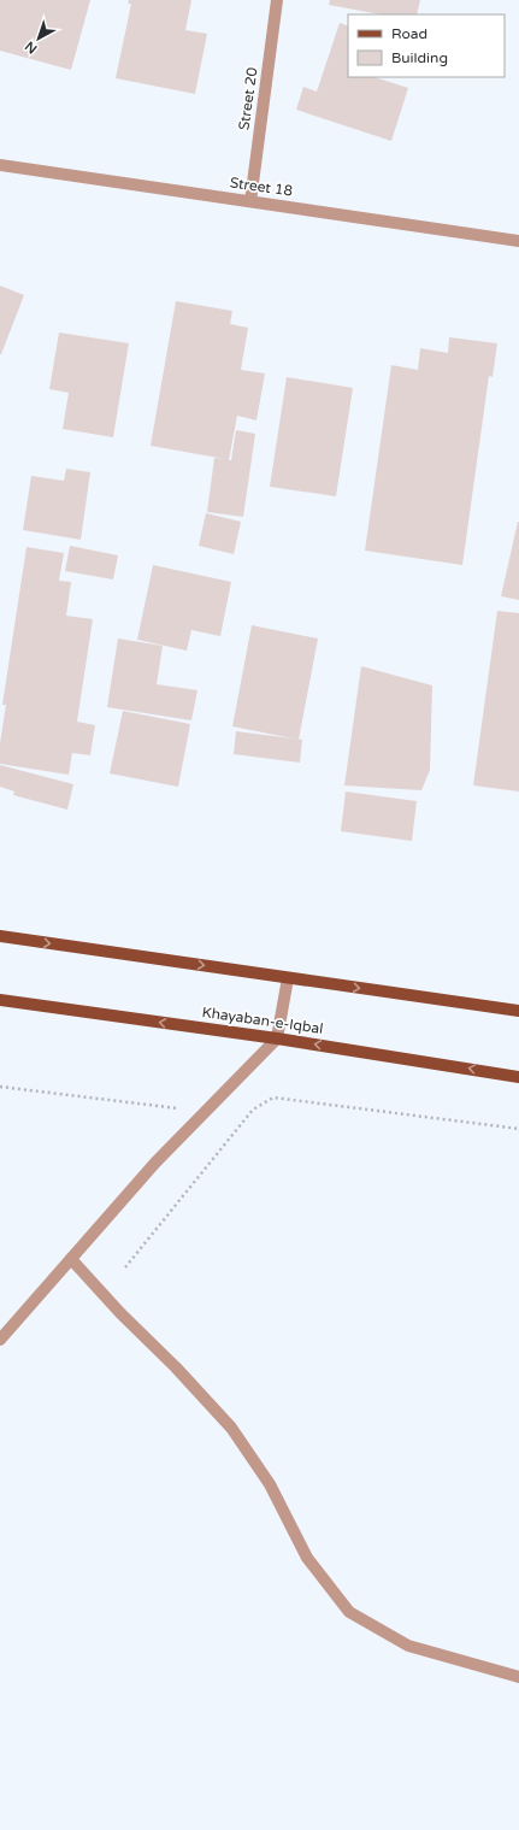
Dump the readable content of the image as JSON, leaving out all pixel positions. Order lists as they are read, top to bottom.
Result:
{
  "streets": {
    "main road": ["Khayaban-e-Iqbal"],
    "street": ["Street 20", "Street 18"]
  },
  "crossings": [
    ["Street 20", "Street 18"]
  ],
  "legend": ["Road", "Building"],
  "north": "bottom left"
}
